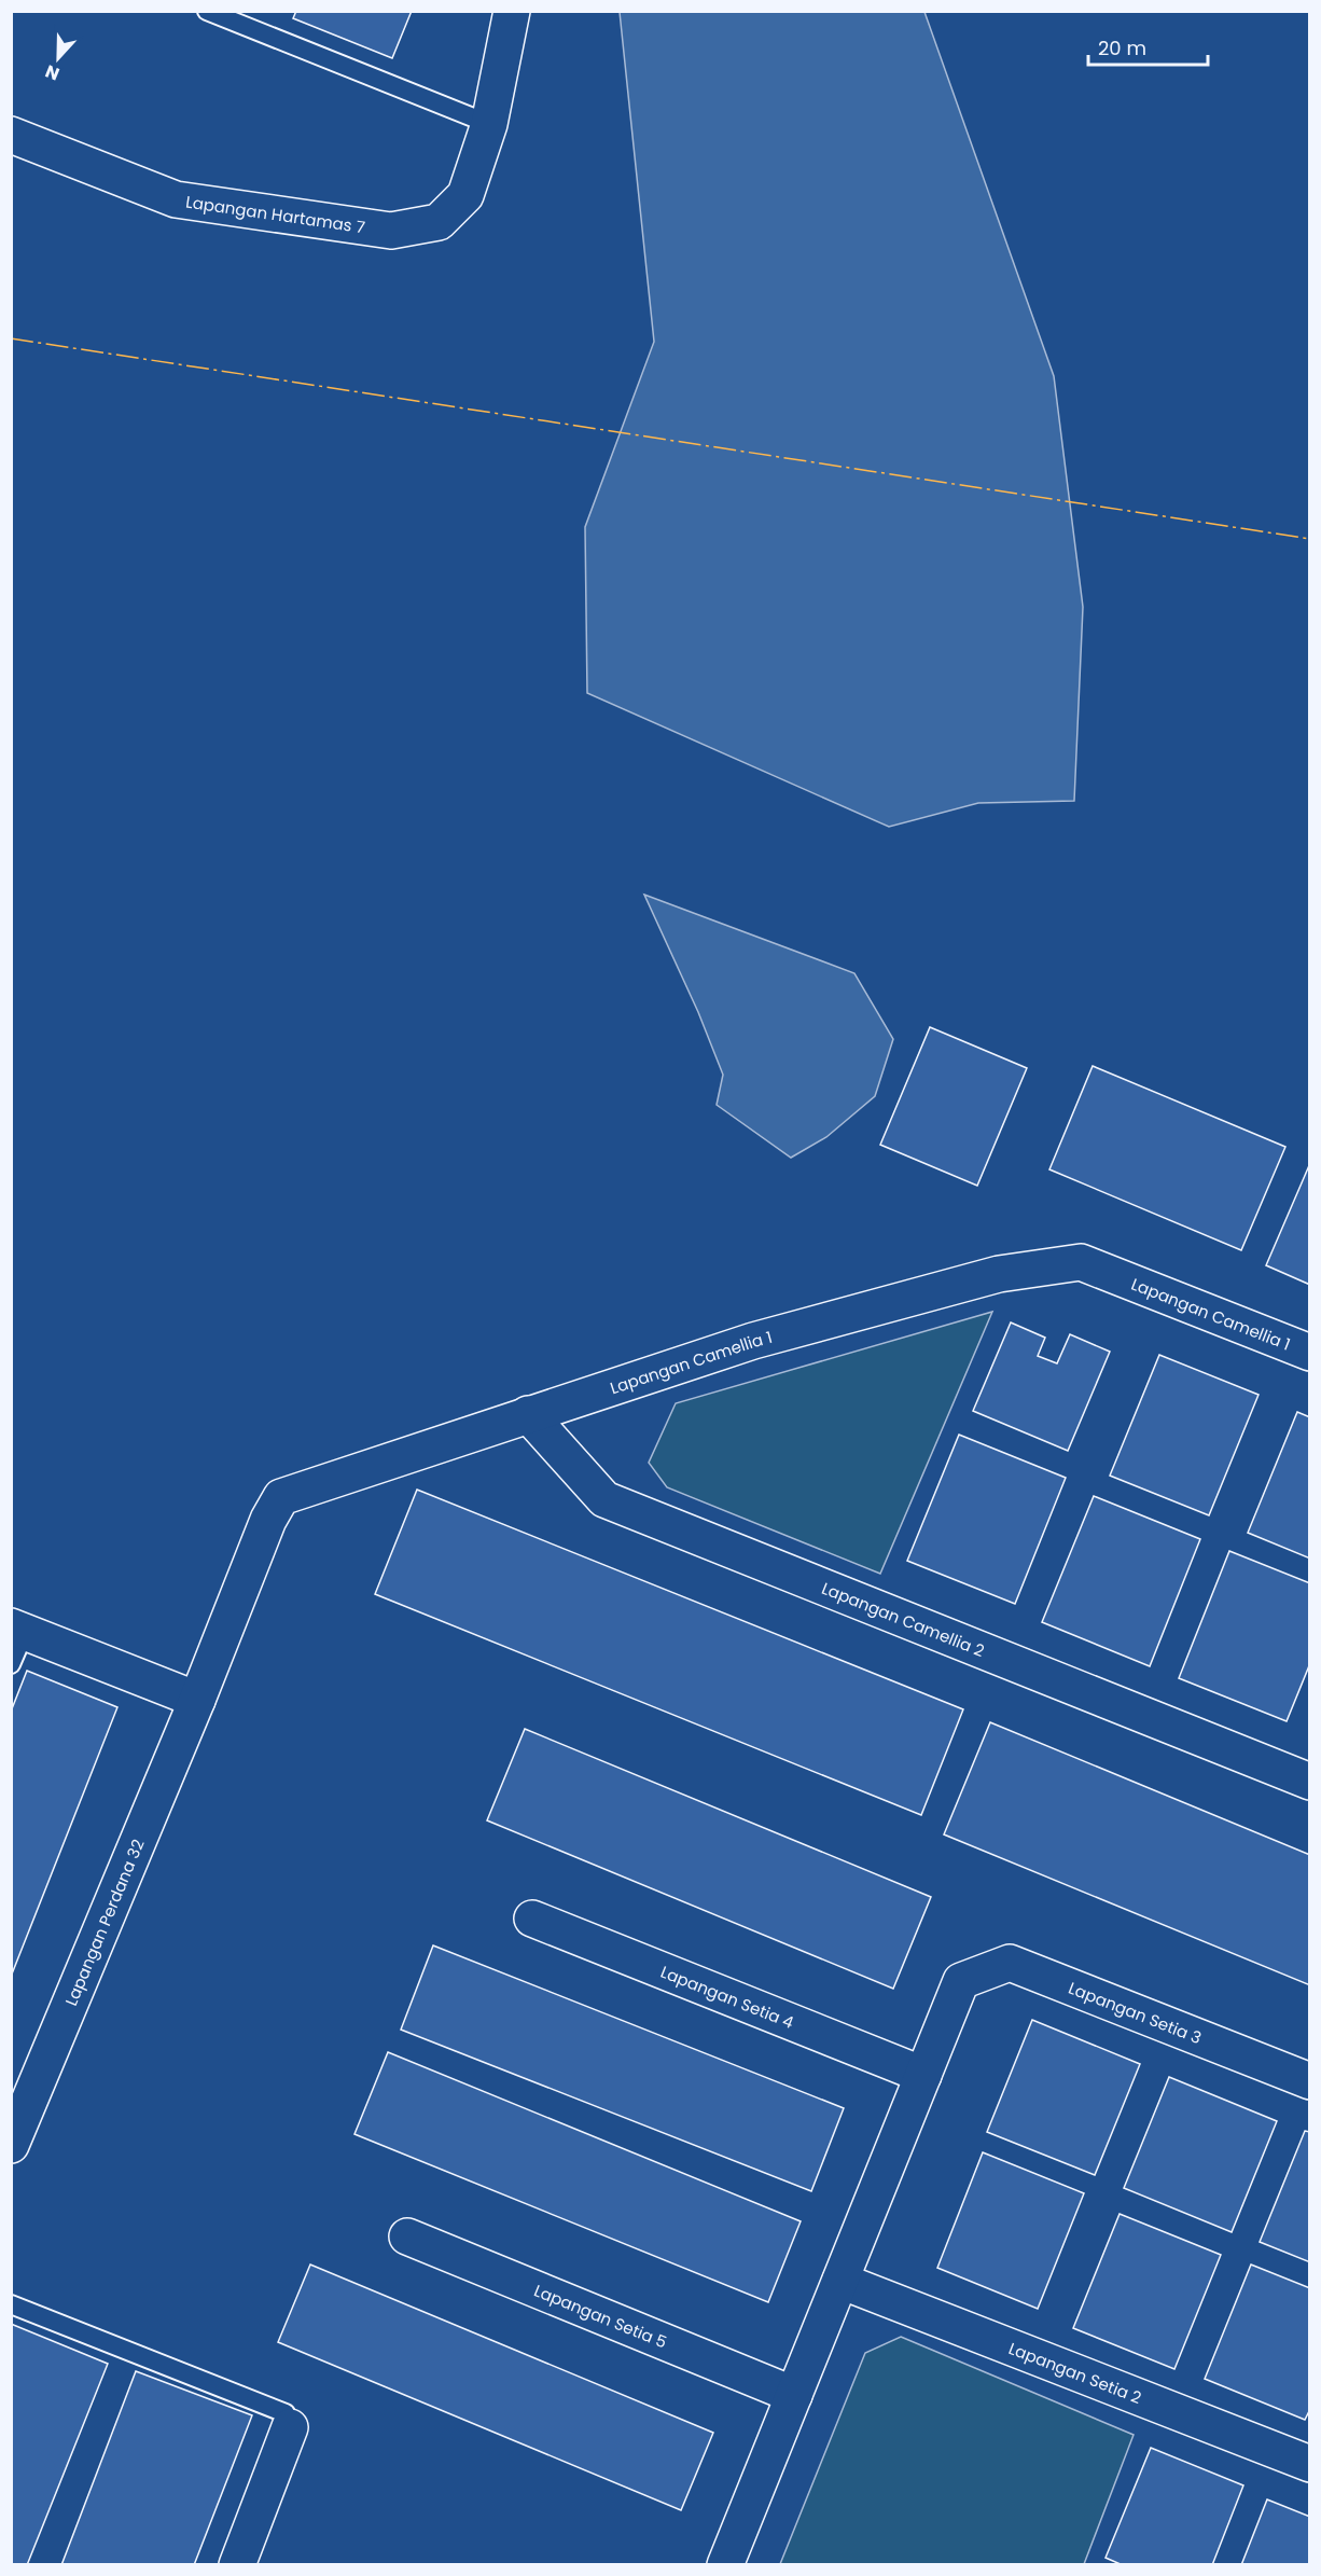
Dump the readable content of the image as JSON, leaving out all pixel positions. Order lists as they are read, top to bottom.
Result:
{
  "streets": {
    "street": [
      "Lapangan Hartamas 7",
      "Lapangan Camellia 1",
      "Lapangan Camellia 2",
      "Lapangan Perdana 32",
      "Lapangan Setia 4",
      "Lapangan Setia 3",
      "Lapangan Setia 5",
      "Lapangan Setia 2"
    ]
  },
  "crossings": [
    ["Lapangan Camellia 1", "Lapangan Camellia 2"],
    ["Lapangan Camellia 1", "Lapangan Perdana 32"],
    ["Lapangan Setia 4", "Lapangan Setia 3"]
  ],
  "scale_bar": "20 m",
  "north": "bottom"
}
